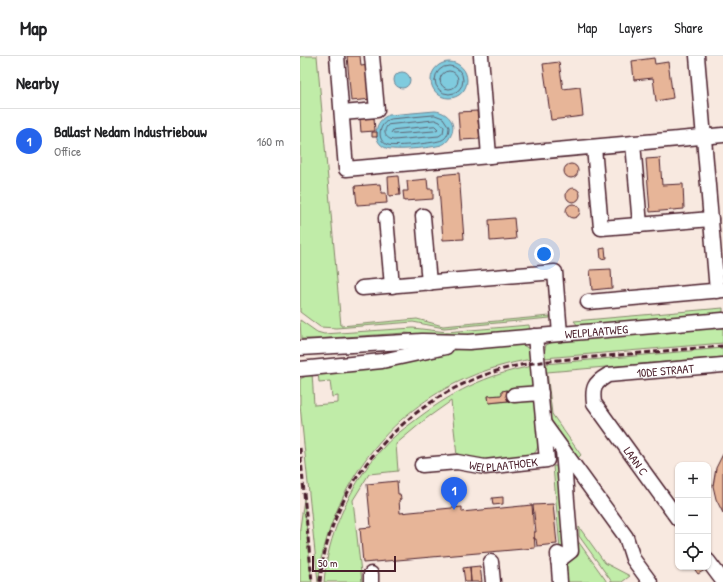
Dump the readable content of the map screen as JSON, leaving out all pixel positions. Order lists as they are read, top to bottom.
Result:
{
  "streets": {
    "street": [
      "WELPLAATWEG",
      "10DE STRAAT",
      "LAAN C",
      "WELPLAATHOEK"
    ]
  },
  "crossings": [
    ["WELPLAATWEG", "WELPLAATHOEK"],
    ["10DE STRAAT", "LAAN C"]
  ],
  "scale_bar": "50 m",
  "page": {
    "header": "Map",
    "nav": ["Map", "Layers", "Share"],
    "heading": "Nearby",
    "list": [
      {
        "mark": "1",
        "name": "Ballast Nedam Industriebouw",
        "note": "Office",
        "value": "160 m"
      }
    ],
    "map_buttons": ["+", "−"],
    "pins": "1",
    "scale": "50 m"
  }
}
